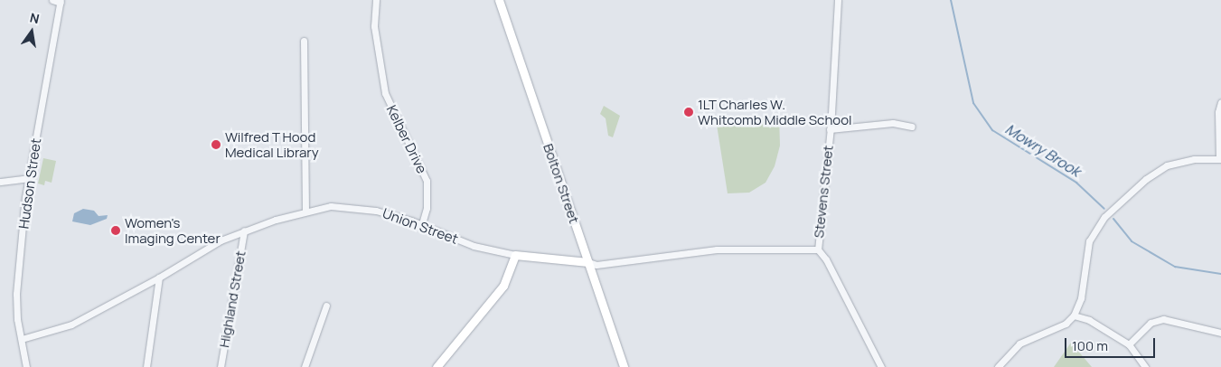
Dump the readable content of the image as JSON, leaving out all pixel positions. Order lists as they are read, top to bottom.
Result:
{
  "streets": {
    "main road": ["Bolton Street", "Union Street"],
    "street": [
      "Kelber Drive",
      "Hudson Street",
      "Stevens Street",
      "Highland Street"
    ]
  },
  "crossings": [
    ["Kelber Drive", "Union Street"],
    ["Hudson Street", "Union Street"],
    ["Bolton Street", "Union Street"],
    ["Stevens Street", "Union Street"],
    ["Union Street", "Highland Street"]
  ],
  "water": ["Mowry Brook"],
  "places": ["1LT Charles W. Whitcomb Middle School", "Wilfred T Hood Medical Library", "Women's Imaging Center"],
  "scale_bar": "100 m",
  "north": "top"
}
